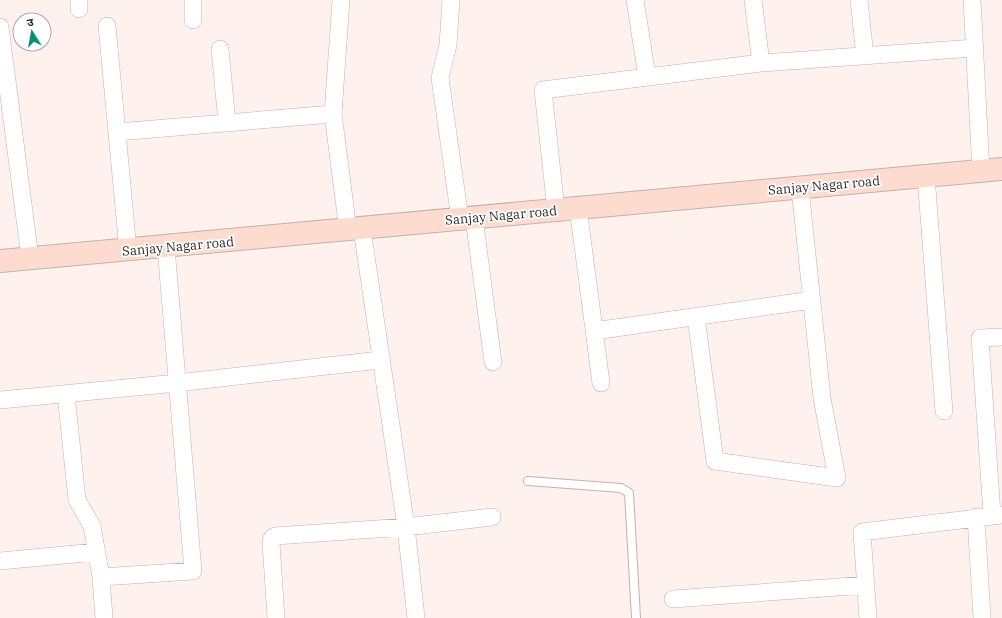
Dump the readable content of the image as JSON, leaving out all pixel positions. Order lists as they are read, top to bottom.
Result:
{
  "streets": {
    "street": ["Sanjay Nagar road"]
  },
  "north": "top"
}
